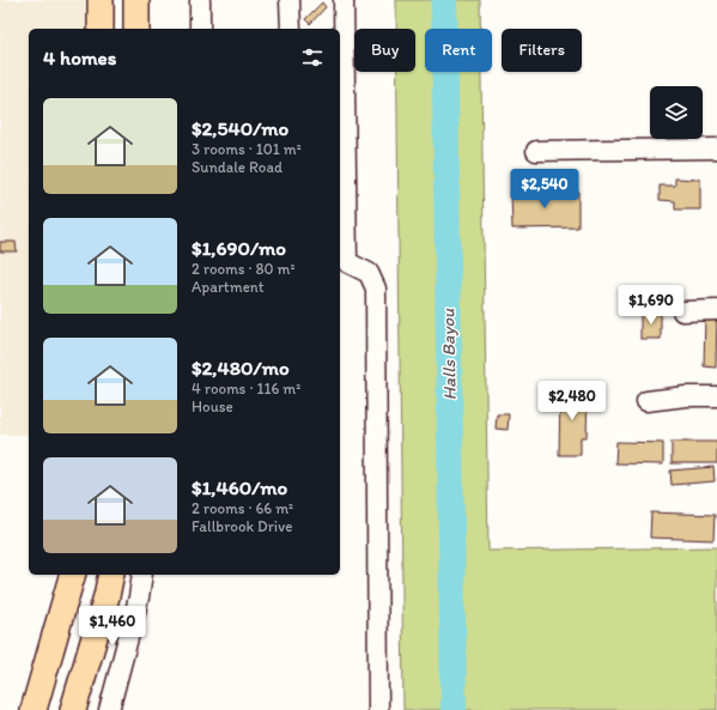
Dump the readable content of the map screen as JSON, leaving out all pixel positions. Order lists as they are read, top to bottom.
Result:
{
  "water": ["Halls Bayou"],
  "page": {
    "chip": ["Buy", "Rent", "Filters"],
    "heading": "4 homes",
    "list": [
      {
        "name": "$2,540/mo",
        "note": "3 rooms · 101 m² · Sundale Road"
      },
      {
        "name": "$1,690/mo",
        "note": "2 rooms · 80 m² · Apartment"
      },
      {
        "name": "$2,480/mo",
        "note": "4 rooms · 116 m² · House"
      },
      {
        "name": "$1,460/mo",
        "note": "2 rooms · 66 m² · Fallbrook Drive"
      }
    ],
    "price": [
      "$2,540",
      "$1,690",
      "$2,480",
      "$1,460"
    ]
  }
}
